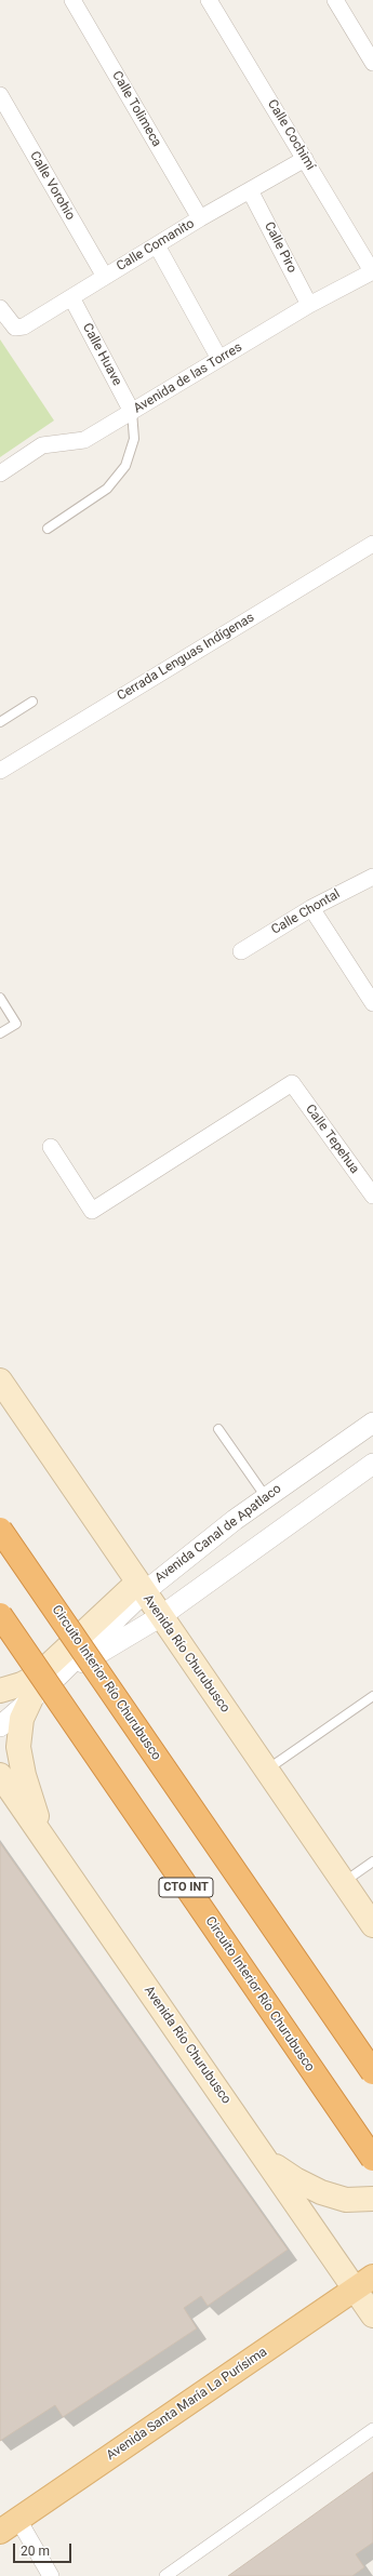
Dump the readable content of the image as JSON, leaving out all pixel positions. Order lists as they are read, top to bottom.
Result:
{
  "streets": {
    "highway": ["Circuito Interior Río Churubusco", "CTO INT"],
    "main road": ["Avenida Río Churubusco", "Avenida Santa María La Purísima"],
    "street": [
      "Calle Tolimeca",
      "Calle Cochimí",
      "Calle Vorohio",
      "Calle Comanito",
      "Calle Piro",
      "Calle Huave",
      "Avenida de las Torres",
      "Cerrada Lenguas Indígenas",
      "Calle Chontal",
      "Calle Tepehua",
      "Avenida Canal de Apatlaco"
    ]
  },
  "crossings": [
    ["Calle Tolimeca", "Calle Comanito"],
    ["Calle Cochimí", "Calle Comanito"],
    ["Calle Cochimí", "Avenida de las Torres"],
    ["Calle Vorohio", "Calle Comanito"],
    ["Calle Comanito", "Calle Piro"],
    ["Calle Comanito", "Calle Huave"],
    ["Calle Piro", "Avenida de las Torres"],
    ["Calle Huave", "Avenida de las Torres"],
    ["Avenida Canal de Apatlaco", "Avenida Río Churubusco"],
    ["Avenida Río Churubusco", "Avenida Santa María La Purísima"]
  ],
  "scale_bar": "20 m"
}
